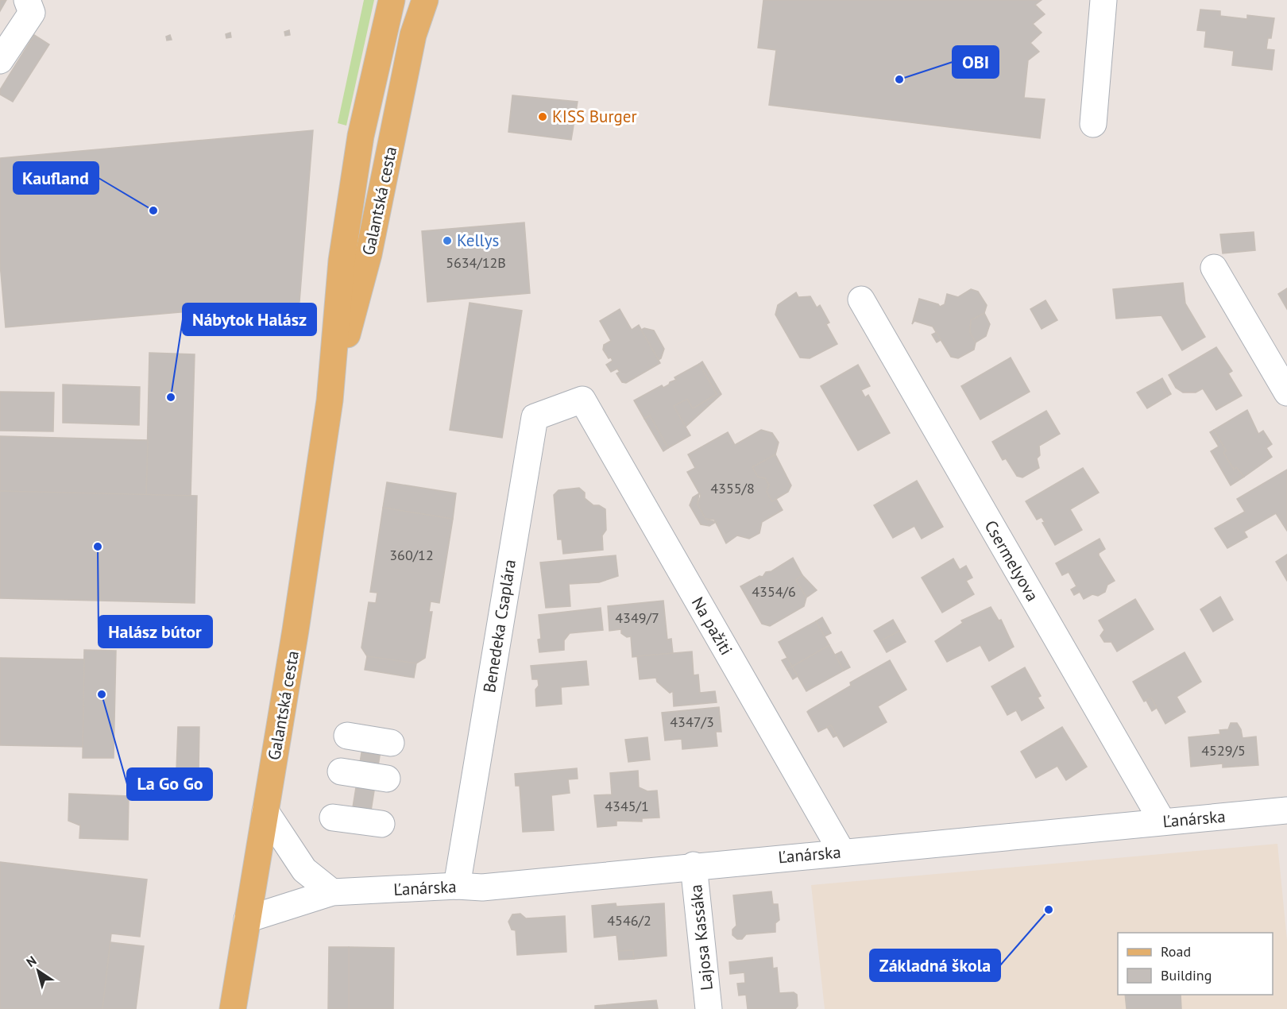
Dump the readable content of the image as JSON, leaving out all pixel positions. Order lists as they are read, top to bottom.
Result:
{
  "streets": {
    "main road": ["Galantská cesta"],
    "street": [
      "Csermelyova",
      "Benedeka Csaplára",
      "Na pažiti",
      "Ľanárska",
      "Lajosa Kassáka"
    ]
  },
  "crossings": [
    ["Galantská cesta", "Ľanárska"],
    ["Csermelyova", "Ľanárska"],
    ["Benedeka Csaplára", "Na pažiti"],
    ["Benedeka Csaplára", "Ľanárska"],
    ["Na pažiti", "Ľanárska"],
    ["Ľanárska", "Lajosa Kassáka"]
  ],
  "places": [
    "OBI",
    "KISS Burger",
    "Kaufland",
    "Kellys",
    "Nábytok Halász",
    "Halász bútor",
    "La Go Go",
    "Základná škola"
  ],
  "house_numbers": [
    "5634/12B",
    "4355/8",
    "360/12",
    "4354/6",
    "4349/7",
    "4347/3",
    "4529/5",
    "4345/1",
    "4546/2"
  ],
  "legend": ["Road", "Building"],
  "north": "top left"
}
